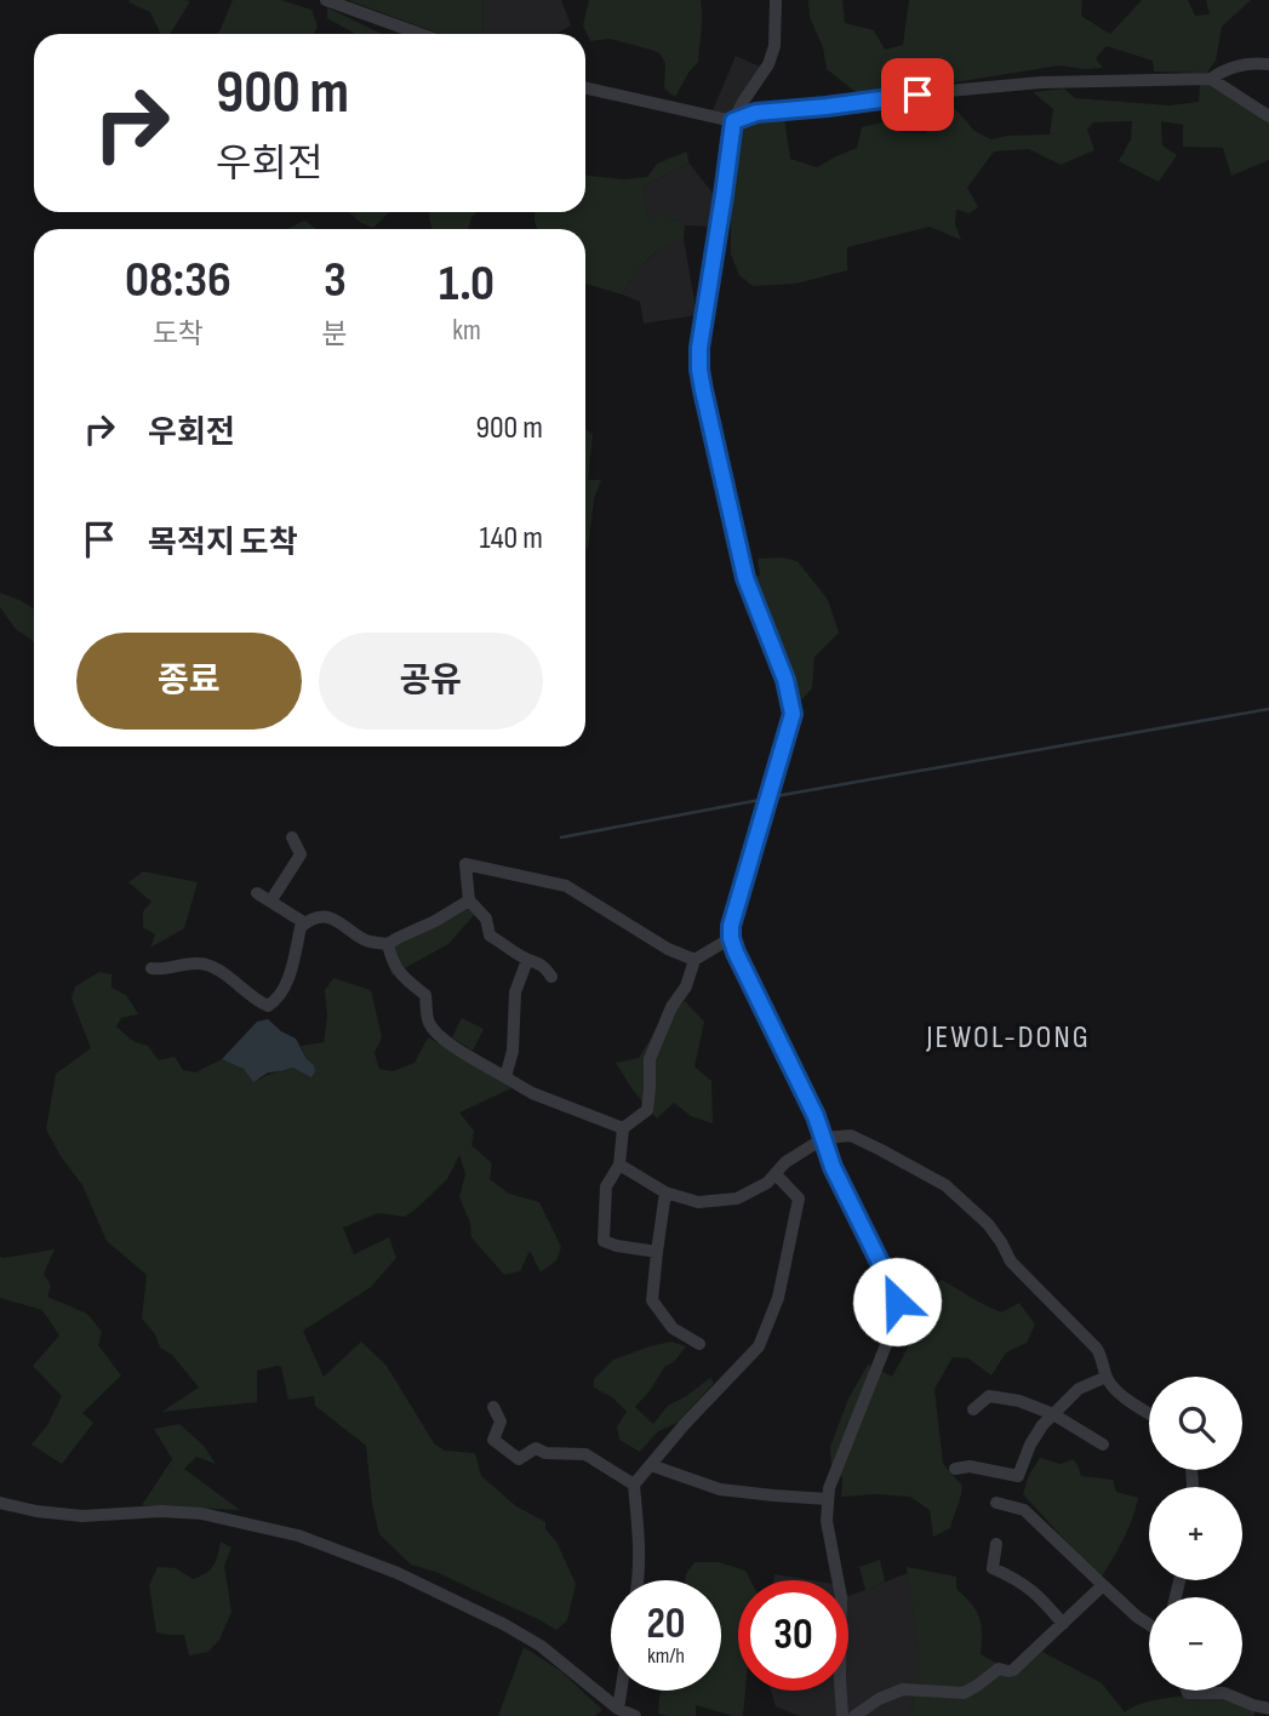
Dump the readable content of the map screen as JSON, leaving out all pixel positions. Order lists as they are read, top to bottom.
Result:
{
  "districts": ["JEWOL-DONG"],
  "page": {
    "turn": ["900 m", "우회전"],
    "eta": [
      "08:36",
      "도착",
      "3",
      "분",
      "1.0",
      "km"
    ],
    "list": [
      {
        "name": "우회전",
        "value": "900 m"
      },
      {
        "name": "목적지 도착",
        "value": "140 m"
      }
    ],
    "buttons": ["종료", "공유"],
    "map_buttons": ["+", "−"],
    "speed": "20 km/h",
    "limit": "30"
  }
}
